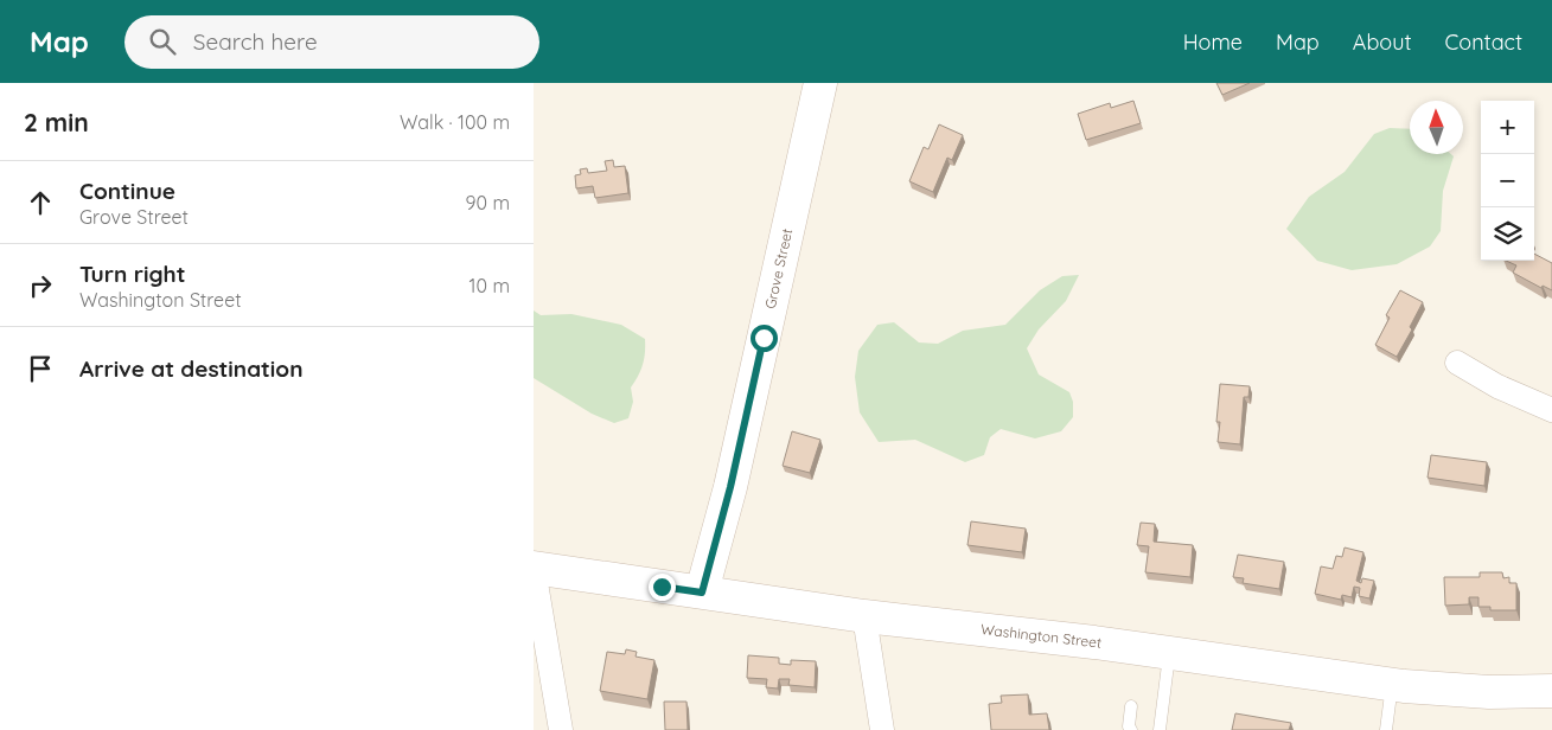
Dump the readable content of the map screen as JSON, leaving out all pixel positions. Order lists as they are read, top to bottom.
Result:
{
  "streets": {
    "main road": ["Grove Street", "Washington Street"]
  },
  "crossings": [
    ["Grove Street", "Washington Street"]
  ],
  "north": "top",
  "page": {
    "header": "Map",
    "search": "Search here",
    "nav": [
      "Home",
      "Map",
      "About",
      "Contact"
    ],
    "heading": ["2 min", "Walk · 100 m"],
    "map_buttons": ["+", "−"],
    "list": [
      ["Continue", "Grove Street", "90 m"],
      ["Turn right", "Washington Street", "10 m"],
      "Arrive at destination"
    ]
  }
}
